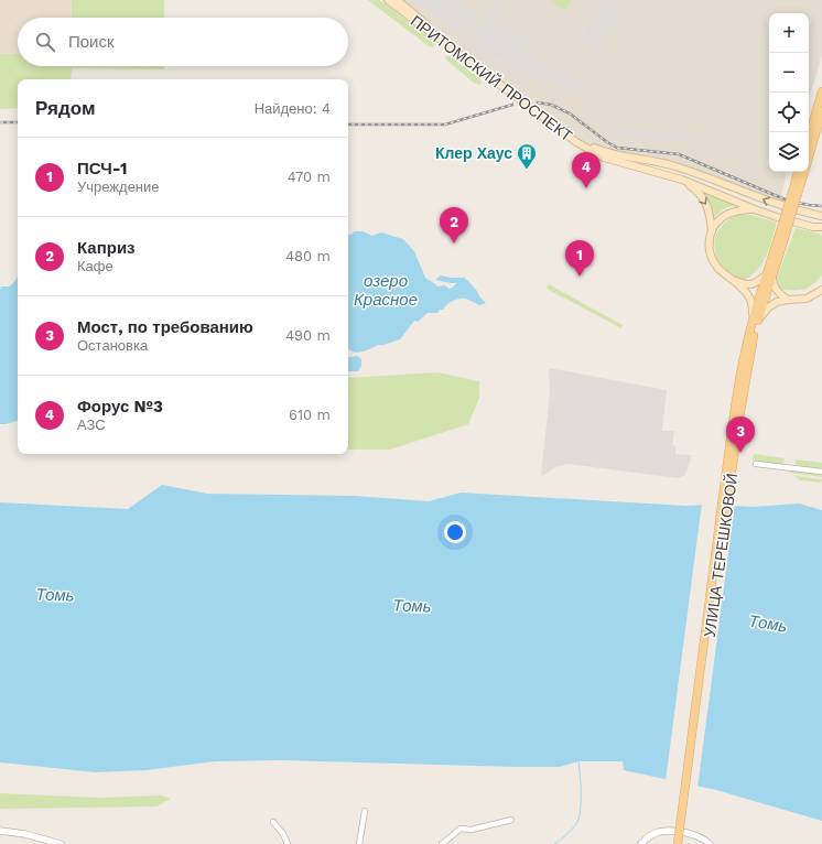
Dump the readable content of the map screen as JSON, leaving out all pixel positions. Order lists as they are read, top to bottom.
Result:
{
  "streets": {
    "main road": ["ПРИТОМСКИЙ ПРОСПЕКТ", "УЛИЦА ТЕРЕШКОВОЙ"]
  },
  "water": ["озеро Красное", "Томь"],
  "places": {
    "building": ["Клер Хаус"]
  },
  "page": {
    "map_buttons": ["+", "−"],
    "search": "Поиск",
    "heading": ["Рядом", "Найдено: 4"],
    "list": [
      {
        "mark": "1",
        "name": "ПСЧ-1",
        "note": "Учреждение",
        "value": "470 m"
      },
      {
        "mark": "2",
        "name": "Каприз",
        "note": "Кафе",
        "value": "480 m"
      },
      {
        "mark": "3",
        "name": "Мост, по требованию",
        "note": "Остановка",
        "value": "490 m"
      },
      {
        "mark": "4",
        "name": "Форус №3",
        "note": "АЗС",
        "value": "610 m"
      }
    ],
    "pins": [
      "4",
      "2",
      "1",
      "3"
    ]
  }
}
